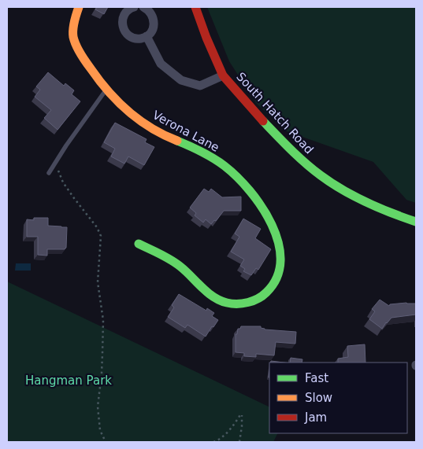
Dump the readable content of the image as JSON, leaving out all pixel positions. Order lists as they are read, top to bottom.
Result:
{
  "streets": {
    "street": ["South Hatch Road", "Verona Lane"]
  },
  "parks": ["Hangman Park"],
  "legend": ["Fast", "Slow", "Jam"]
}
